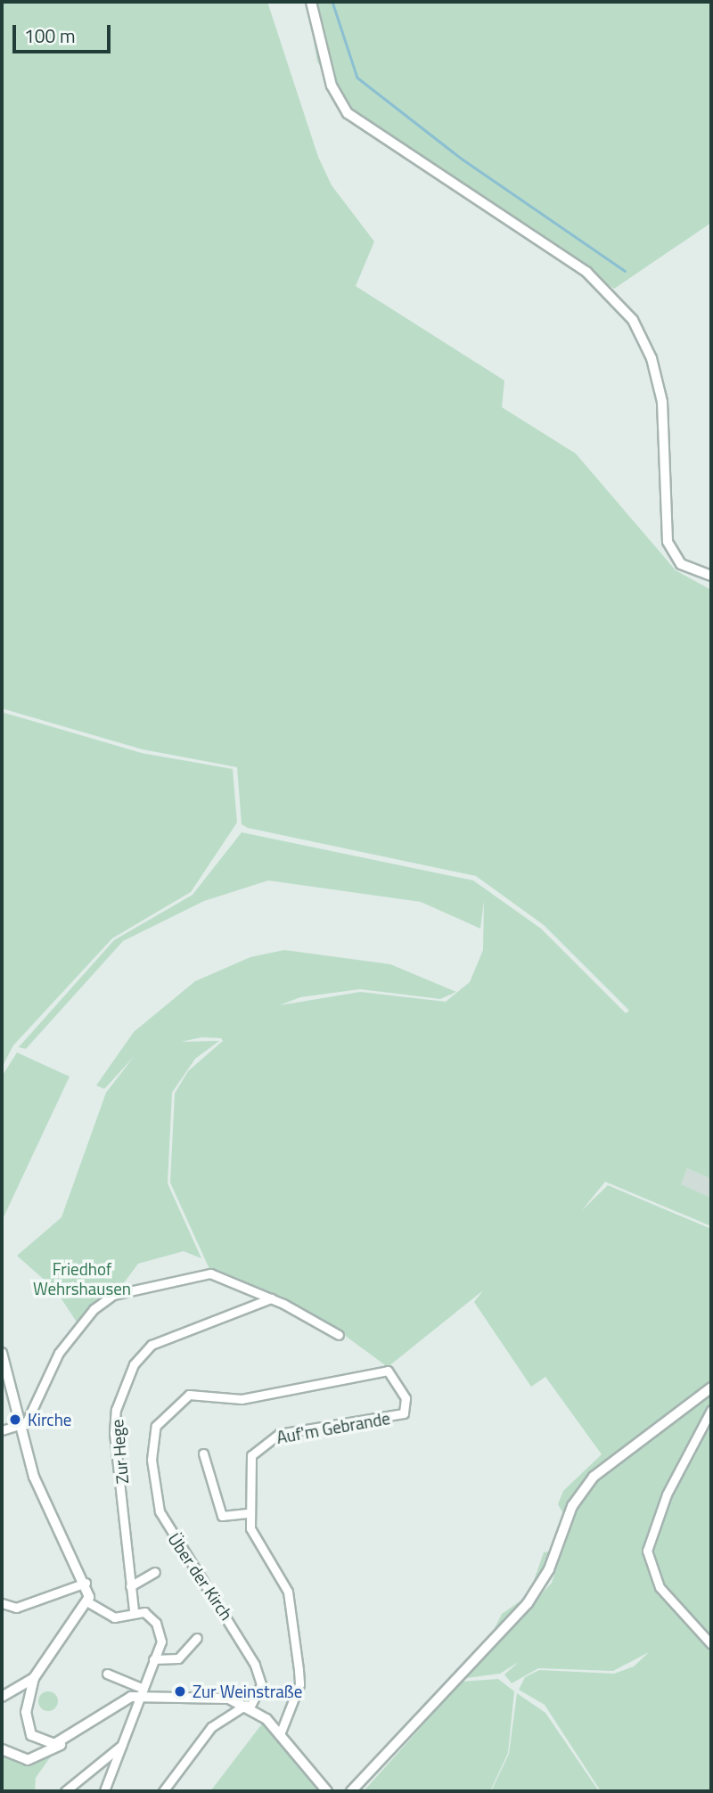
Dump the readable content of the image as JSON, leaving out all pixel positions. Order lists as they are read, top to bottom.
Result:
{
  "streets": {
    "street": ["Auf'm Gebrande", "Zur Hege", "Über der Kirch"]
  },
  "crossings": [
    ["Auf'm Gebrande", "Über der Kirch"]
  ],
  "parks": ["Friedhof Wehrshausen"],
  "places": ["Kirche", "Zur Weinstraße"],
  "scale_bar": "100 m"
}
